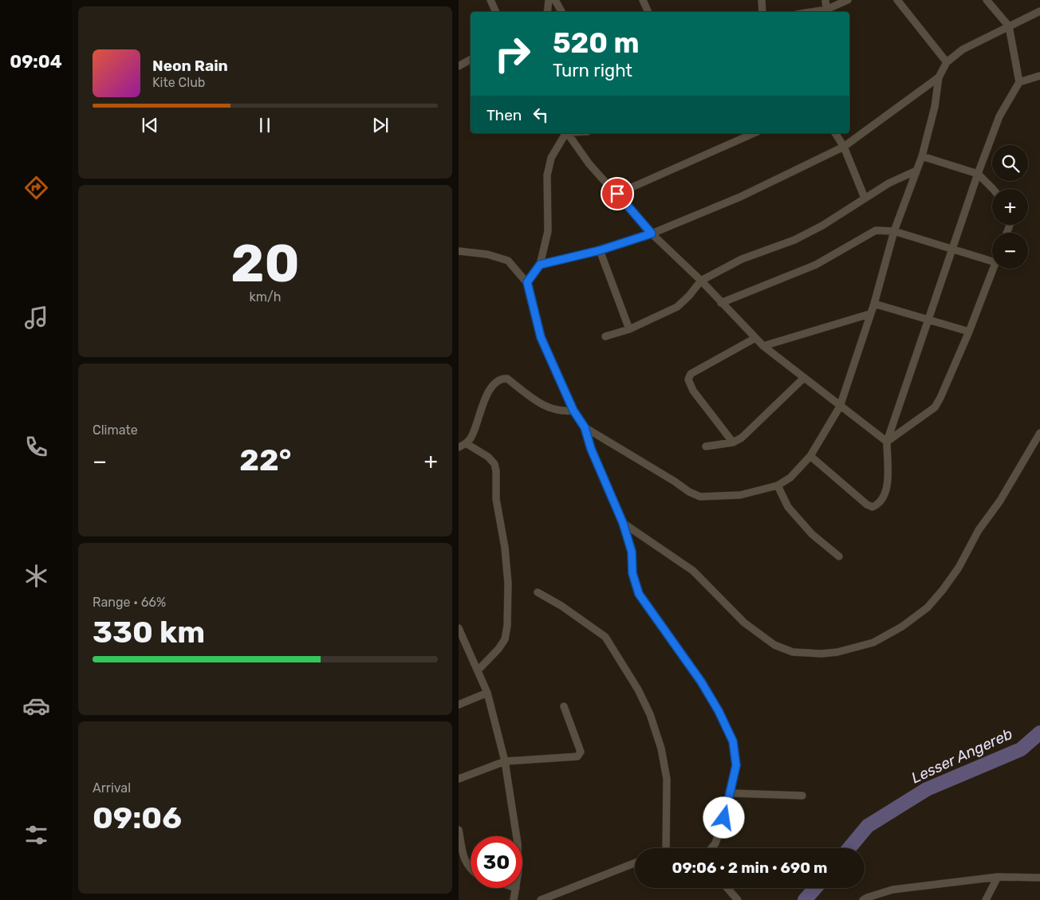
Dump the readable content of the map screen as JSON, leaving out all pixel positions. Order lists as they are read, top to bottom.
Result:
{
  "water": ["Lesser Angereb"],
  "page": {
    "tabs": "09:04",
    "turn": ["520 m", "Turn right"],
    "song": ["Neon Rain", "Kite Club"],
    "then": "Then",
    "map_buttons": ["+", "−"],
    "tile": [
      ["20", "km/h"],
      "Climate",
      ["Range · 66%", "330 km"],
      ["Arrival", "09:06"]
    ],
    "heat": ["−", "22°", "+"],
    "limit": "30",
    "trip": "09:06 · 2 min · 690 m"
  }
}
